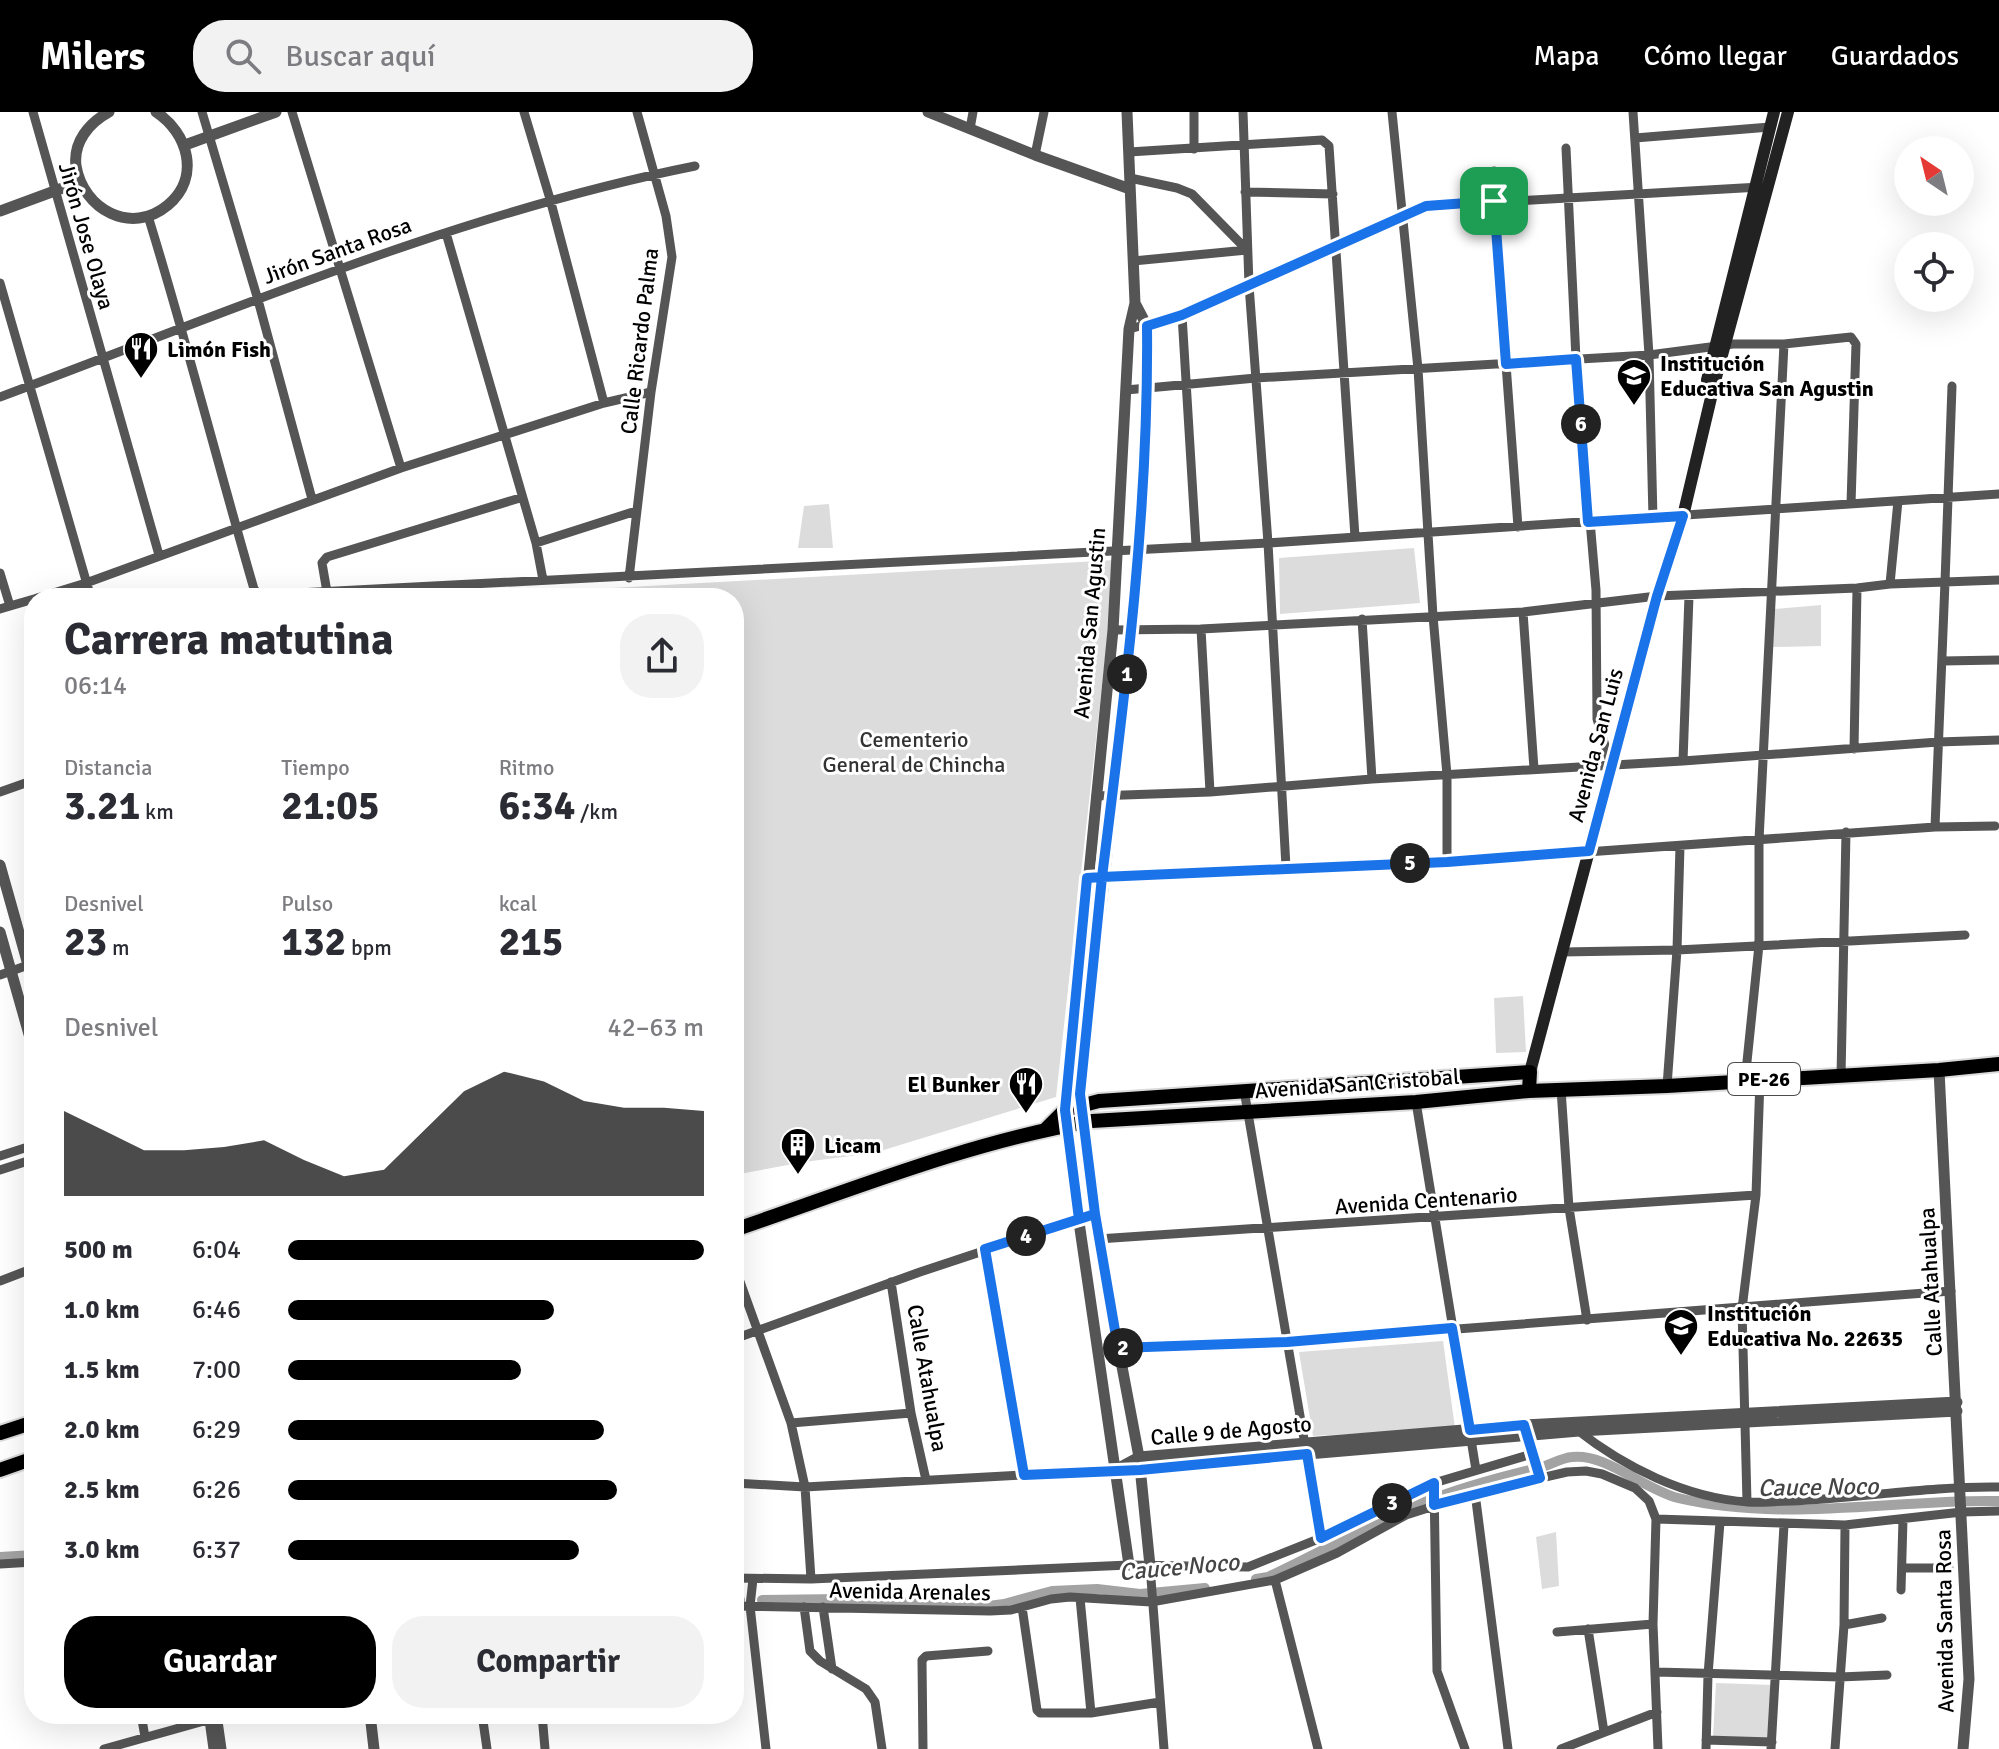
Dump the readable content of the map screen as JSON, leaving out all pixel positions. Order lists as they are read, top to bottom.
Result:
{
  "streets": {
    "highway": ["Avenida San Luis", "PE-26", "Avenida San Cristobal"],
    "street": [
      "Jirón Jose Olaya",
      "Jirón Santa Rosa",
      "Calle Ricardo Palma",
      "Avenida San Agustin",
      "Avenida Centenario",
      "Calle Atahualpa",
      "Calle 9 de Agosto",
      "Avenida Arenales",
      "Avenida Santa Rosa"
    ]
  },
  "crossings": [
    ["Jirón Jose Olaya", "Jirón Santa Rosa"],
    ["Jirón Santa Rosa", "Calle Ricardo Palma"],
    ["Avenida San Agustin", "Avenida San Cristobal"],
    ["Avenida San Luis", "Avenida San Cristobal"],
    ["Avenida San Cristobal", "Calle Atahualpa"],
    ["Calle Atahualpa", "Calle 9 de Agosto"],
    ["Calle Atahualpa", "Avenida Santa Rosa"]
  ],
  "water": ["Cauce Noco"],
  "parks": ["Cementerio General de Chincha"],
  "places": {
    "restaurant": ["Limón Fish", "El Bunker"],
    "school or university": ["Institución Educativa San Agustin", "Institución Educativa No. 22635"],
    "building": ["Licam"]
  },
  "north": "top left",
  "page": {
    "header": "Milers",
    "search": "Buscar aquí",
    "nav": ["Mapa", "Cómo llegar", "Guardados"],
    "pins": [
      "6",
      "1",
      "5",
      "4",
      "2",
      "3"
    ],
    "heading": ["Carrera matutina", "06:14"],
    "stats": [
      ["Distancia", "3.21 km"],
      ["Tiempo", "21:05"],
      ["Ritmo", "6:34 /km"],
      ["Desnivel", "23 m"],
      ["Pulso", "132 bpm"],
      ["kcal", "215"]
    ],
    "chart": ["Desnivel", "42–63 m"],
    "list": [
      {
        "name": "500 m",
        "note": "6:04"
      },
      {
        "name": "1.0 km",
        "note": "6:46"
      },
      {
        "name": "1.5 km",
        "note": "7:00"
      },
      {
        "name": "2.0 km",
        "note": "6:29"
      },
      {
        "name": "2.5 km",
        "note": "6:26"
      },
      {
        "name": "3.0 km",
        "note": "6:37"
      }
    ],
    "buttons": ["Guardar", "Compartir"]
  }
}
